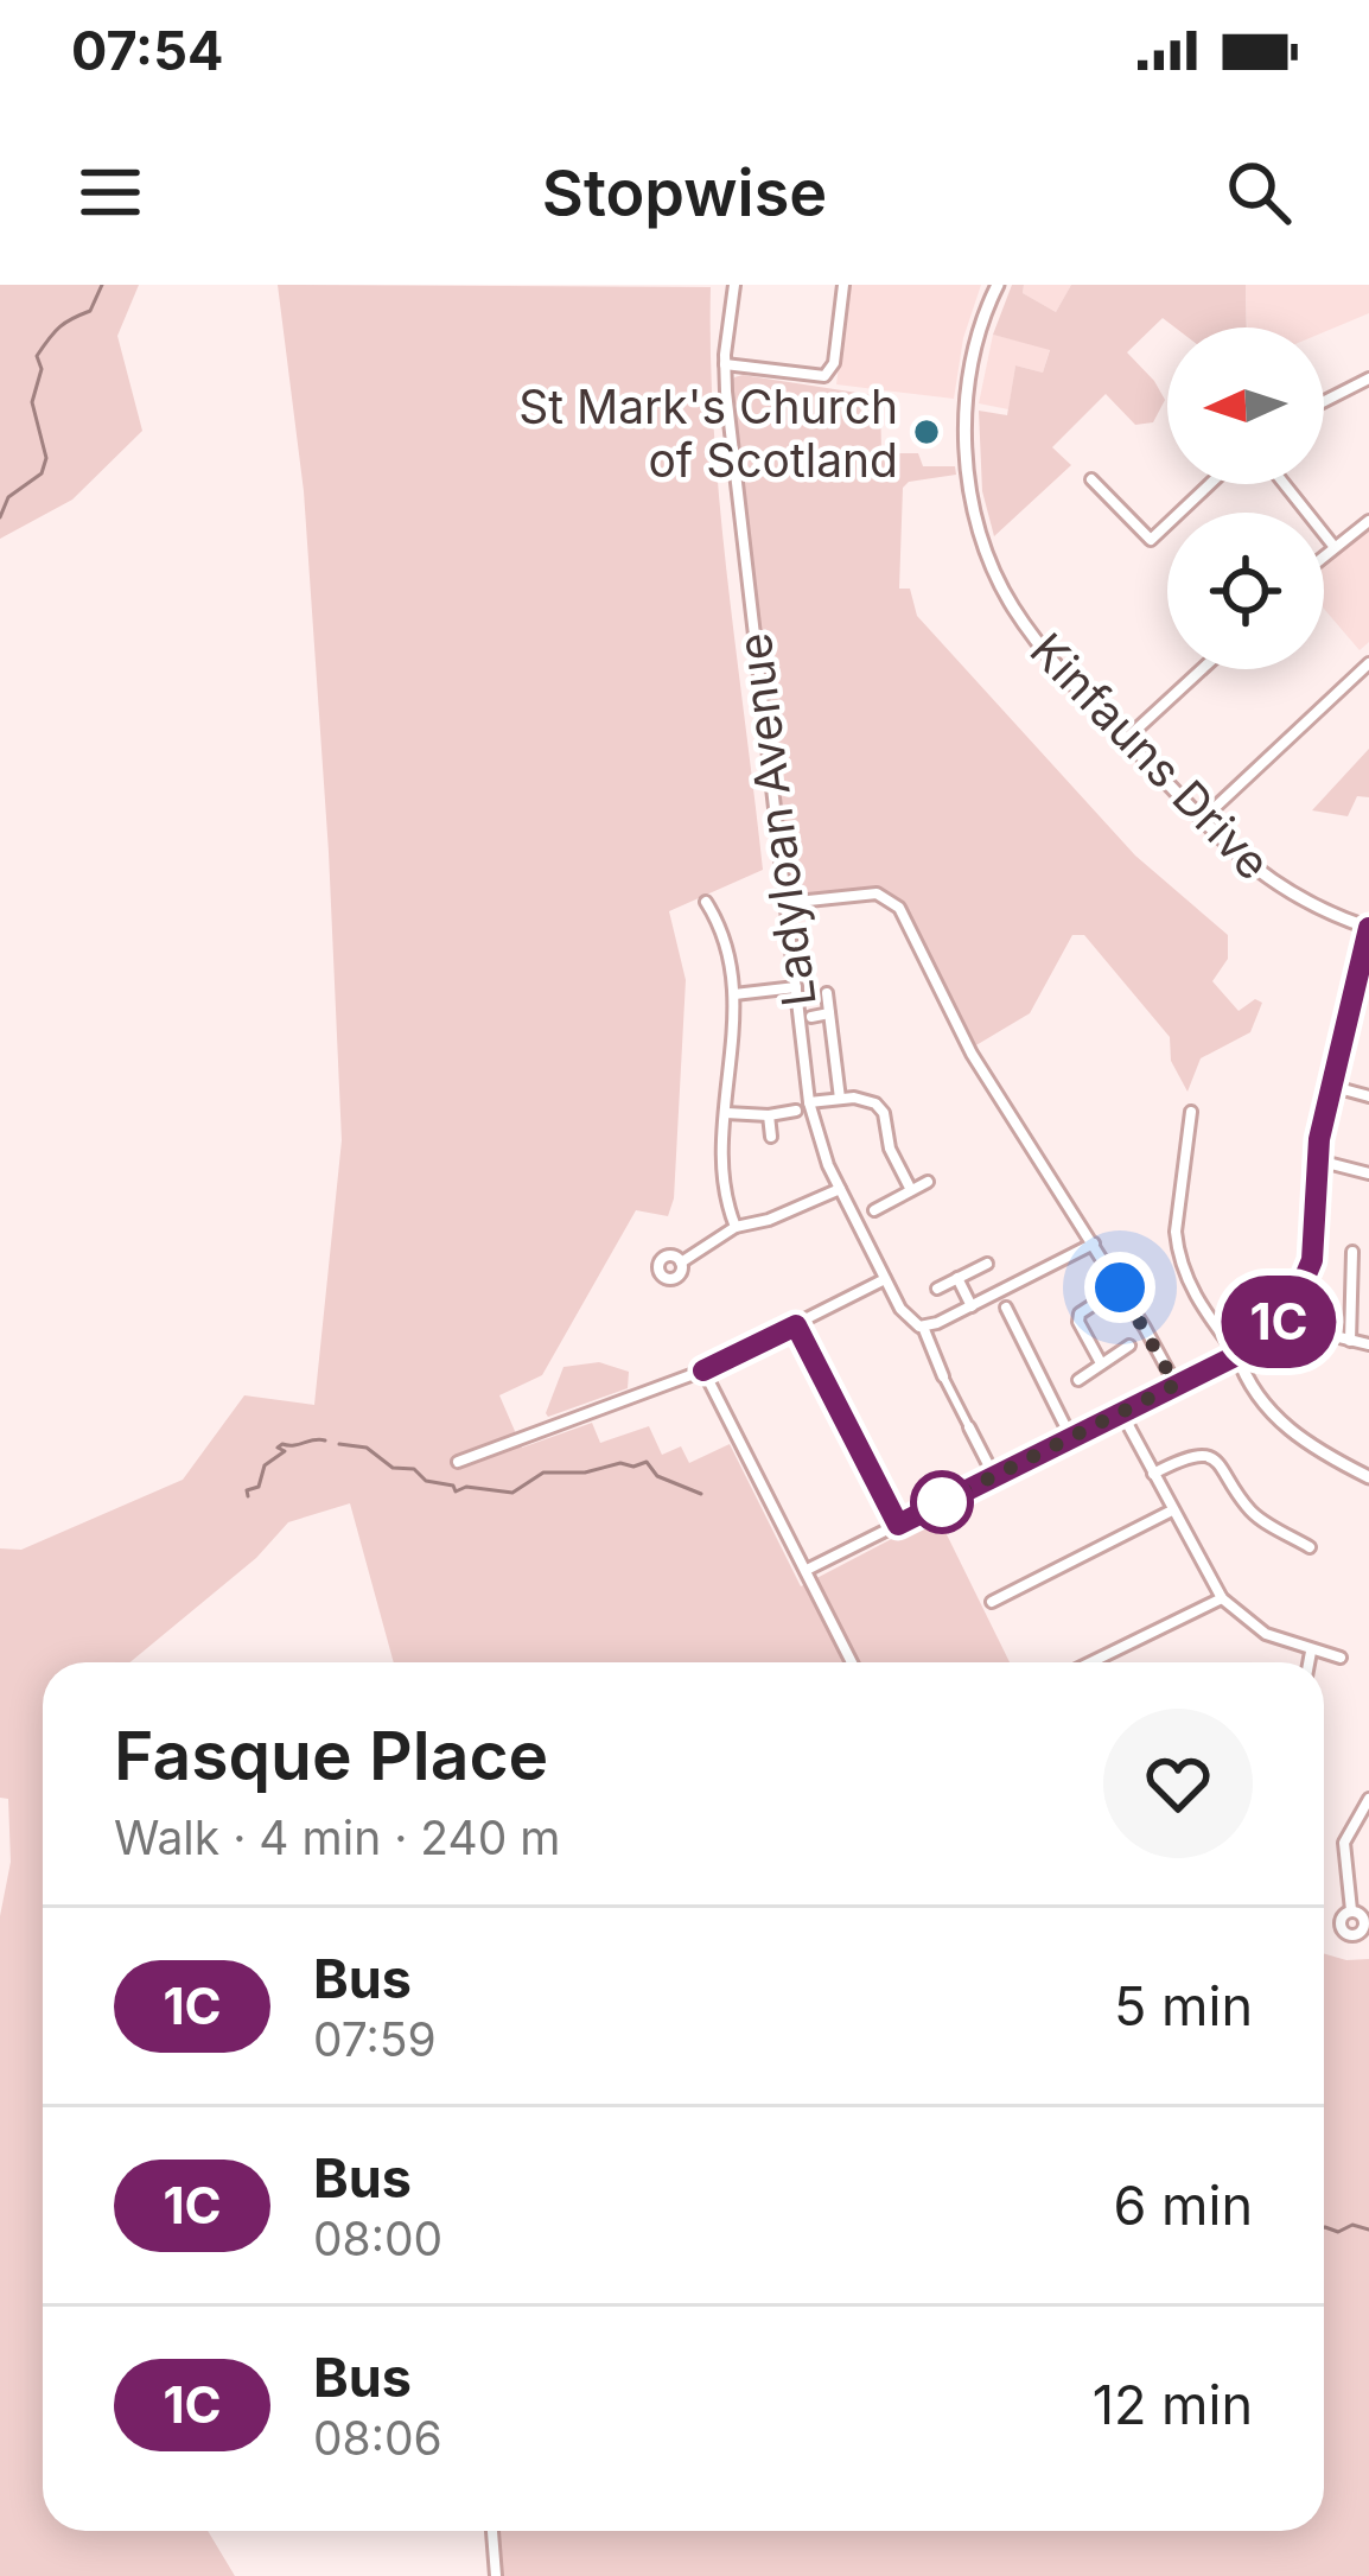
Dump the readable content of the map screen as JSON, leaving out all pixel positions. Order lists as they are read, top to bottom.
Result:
{
  "streets": {
    "street": ["Kinfauns Drive", "Ladyloan Avenue"]
  },
  "places": ["St Mark's Church of Scotland"],
  "lines": ["bus line 1C"],
  "north": "left",
  "page": {
    "status": "07:54",
    "header": "Stopwise",
    "on_map": "1C",
    "heading": ["Fasque Place", "Walk · 4 min · 240 m"],
    "list": [
      {
        "mark": "1C",
        "name": "Bus",
        "note": "07:59",
        "value": "5 min"
      },
      {
        "mark": "1C",
        "name": "Bus",
        "note": "08:00",
        "value": "6 min"
      },
      {
        "mark": "1C",
        "name": "Bus",
        "note": "08:06",
        "value": "12 min"
      }
    ]
  }
}
